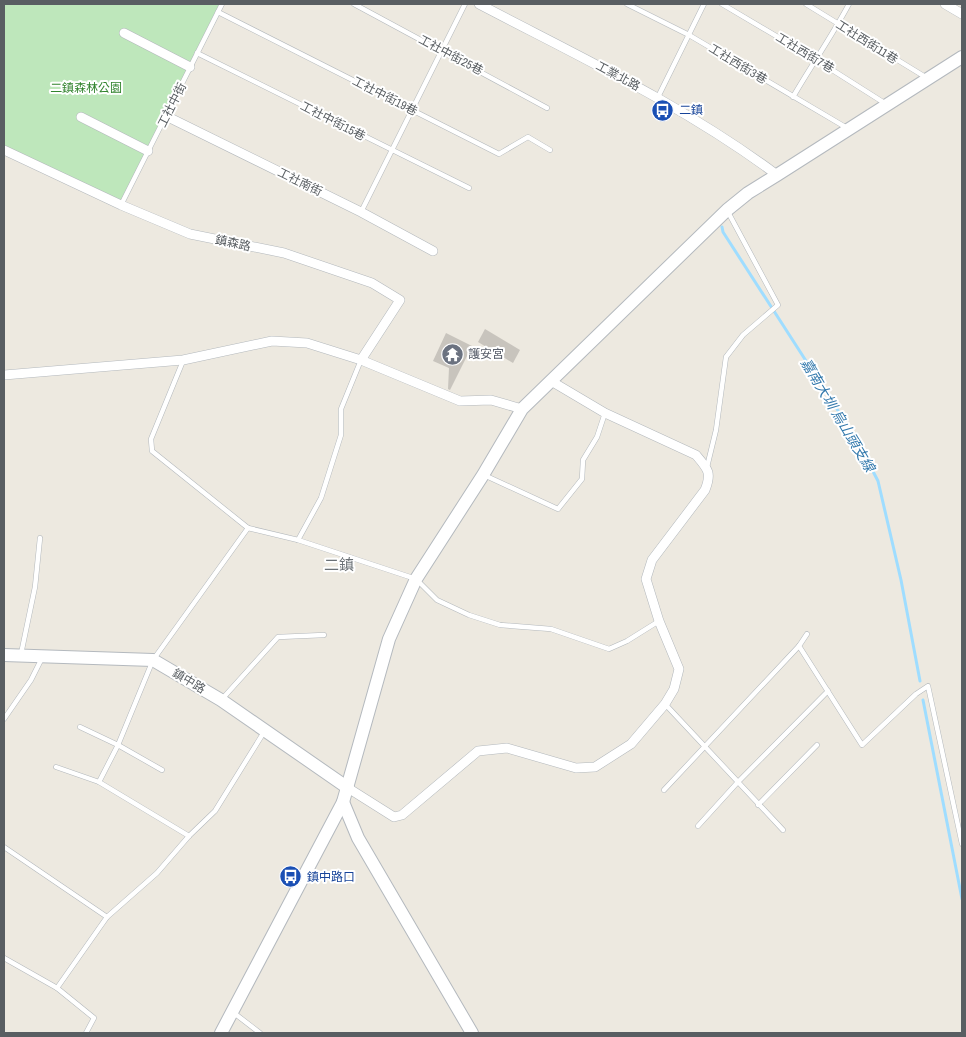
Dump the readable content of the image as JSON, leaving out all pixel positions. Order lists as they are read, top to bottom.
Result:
{
  "streets": {
    "street": [
      "工業北路",
      "工社南街",
      "鎮森路",
      "鎮中路"
    ],
    "lane": [
      "工社西街11巷",
      "工社西街7巷",
      "工社中街25巷",
      "工社西街3巷",
      "工社中街19巷",
      "工社中街",
      "工社中街15巷"
    ]
  },
  "crossings": [
    ["工社中街19巷", "工社中街"],
    ["工社中街", "工社中街15巷"],
    ["工社中街", "工社南街"],
    ["工社中街", "鎮森路"]
  ],
  "districts": ["二鎮"],
  "water": ["嘉南大圳 烏山頭支線"],
  "parks": ["二鎮森林公園"],
  "places": {
    "bus stop": ["二鎮", "鎮中路口"],
    "temple": ["護安宮"]
  }
}
